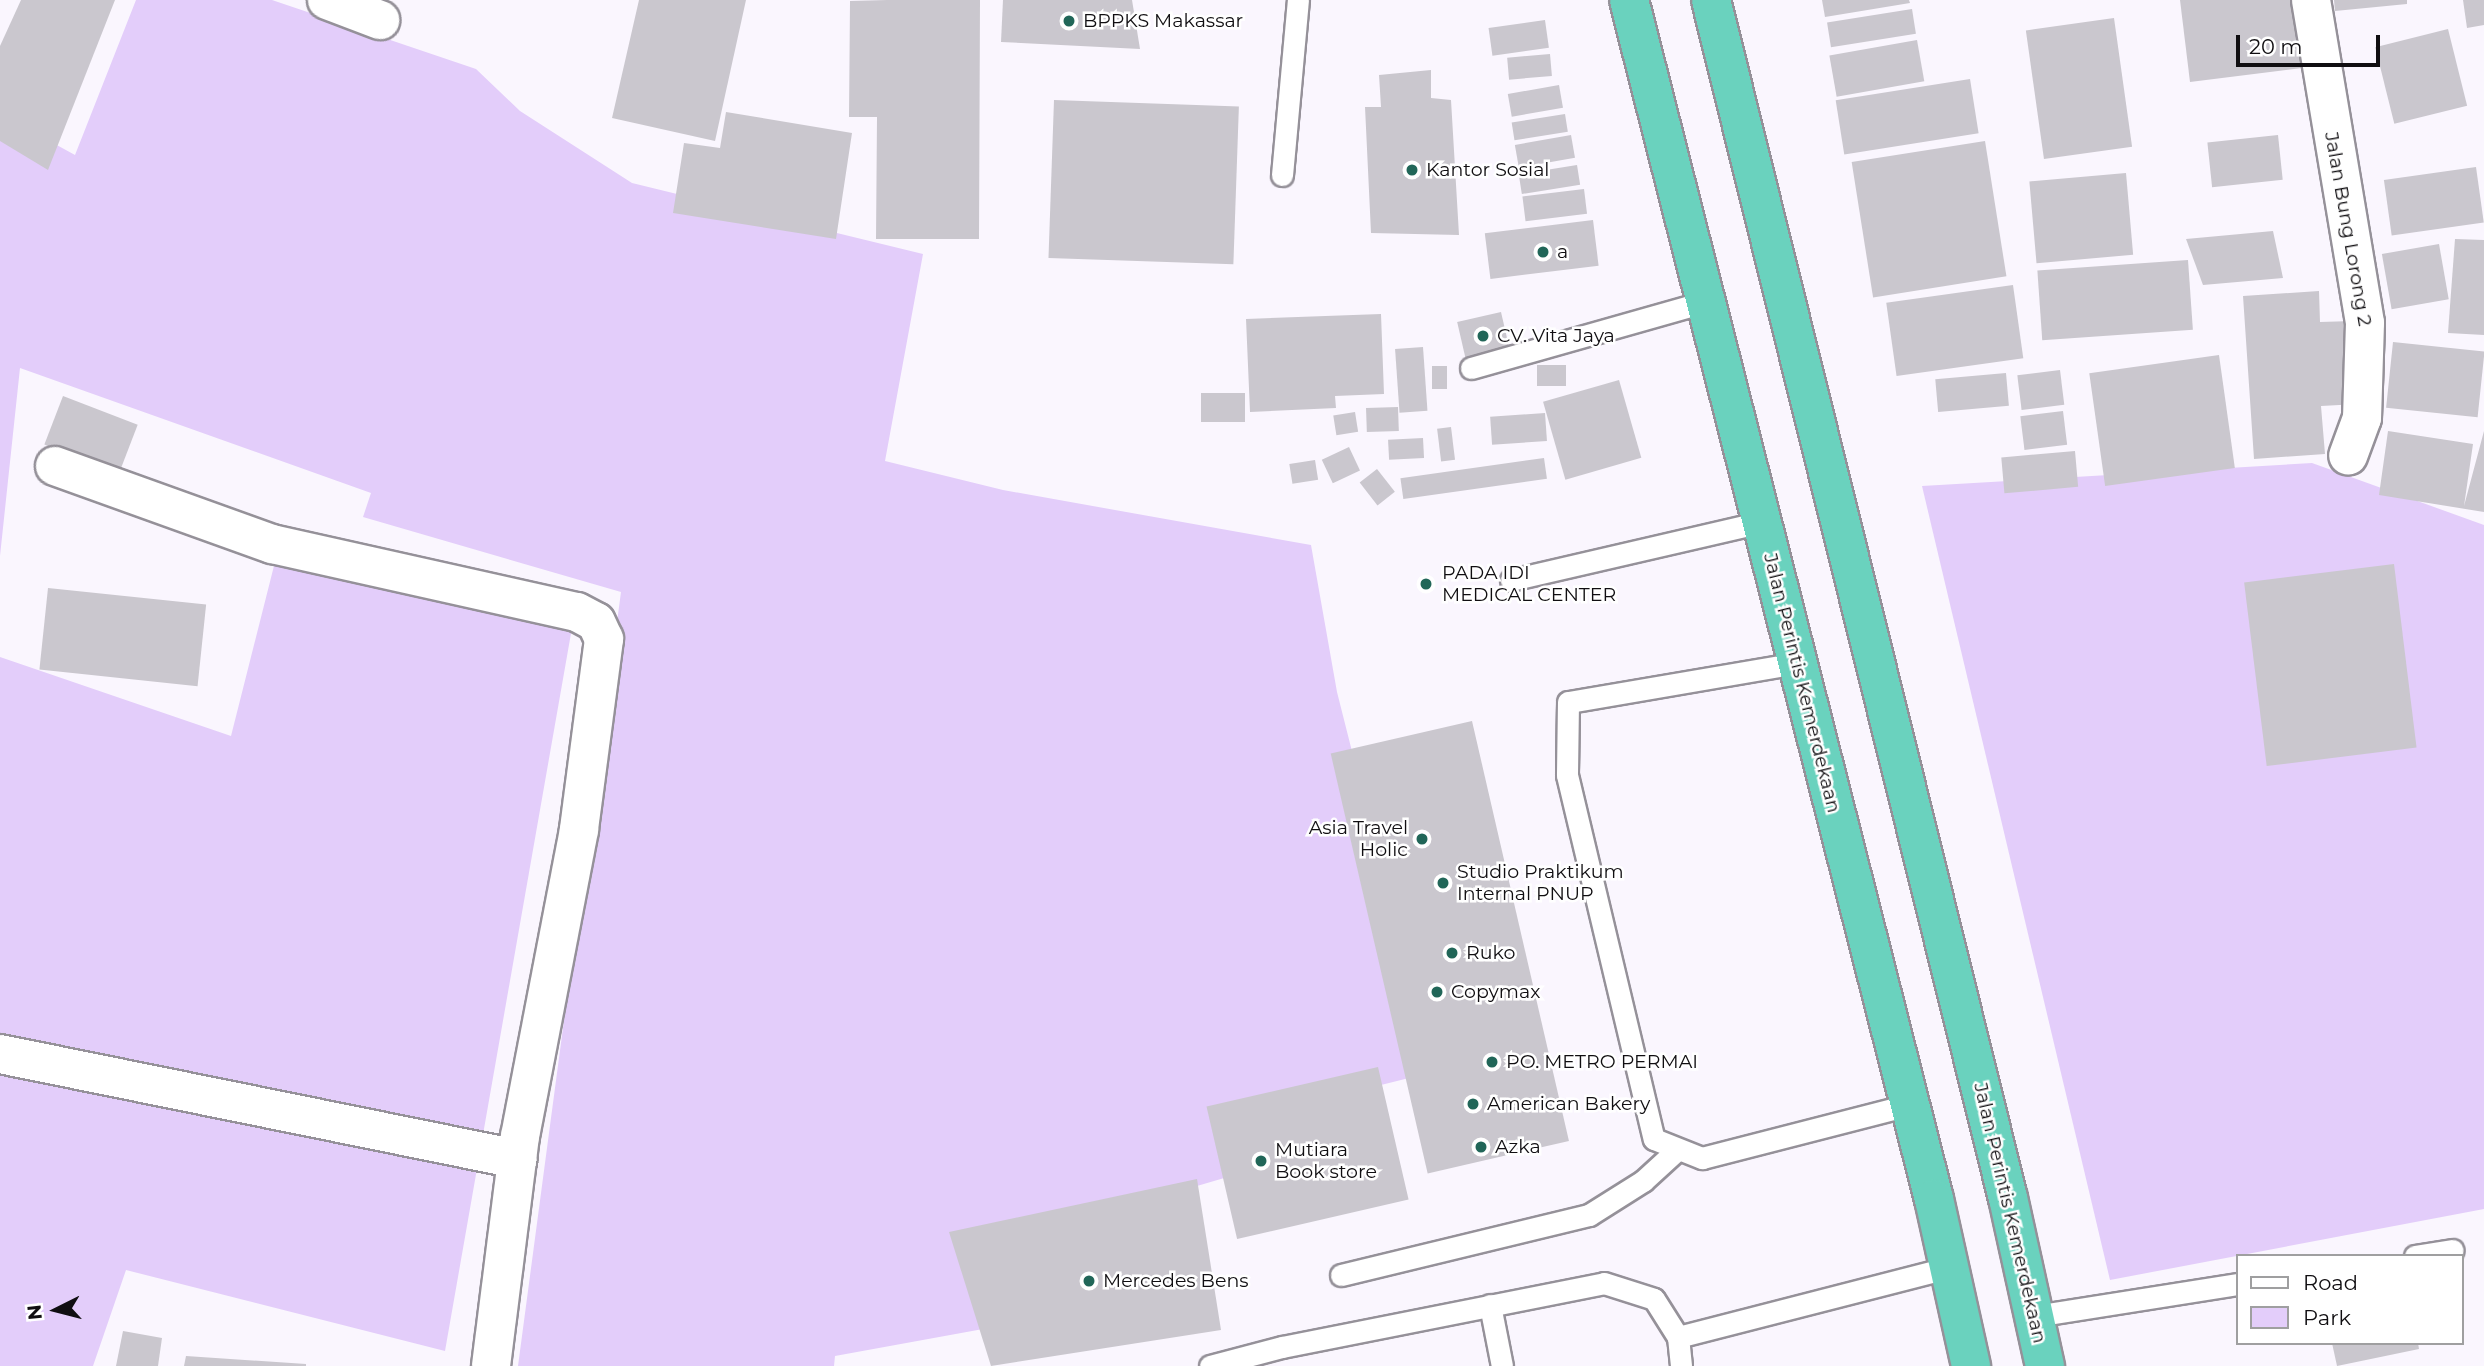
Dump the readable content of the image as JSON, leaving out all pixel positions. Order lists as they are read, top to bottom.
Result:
{
  "streets": {
    "highway": ["Jalan Perintis Kemerdekaan"],
    "street": ["Jalan Bung Lorong 2"]
  },
  "places": [
    "BPPKS Makassar",
    "Kantor Sosial",
    "a",
    "CV. Vita Jaya",
    "PADA IDI MEDICAL CENTER",
    "Asia Travel Holic",
    "Studio Praktikum Internal PNUP",
    "Ruko",
    "Copymax",
    "PO. METRO PERMAI",
    "American Bakery",
    "Azka",
    "Mutiara Book store",
    "Mercedes Bens"
  ],
  "legend": ["Road", "Park"],
  "scale_bar": "20 m",
  "north": "left"
}
